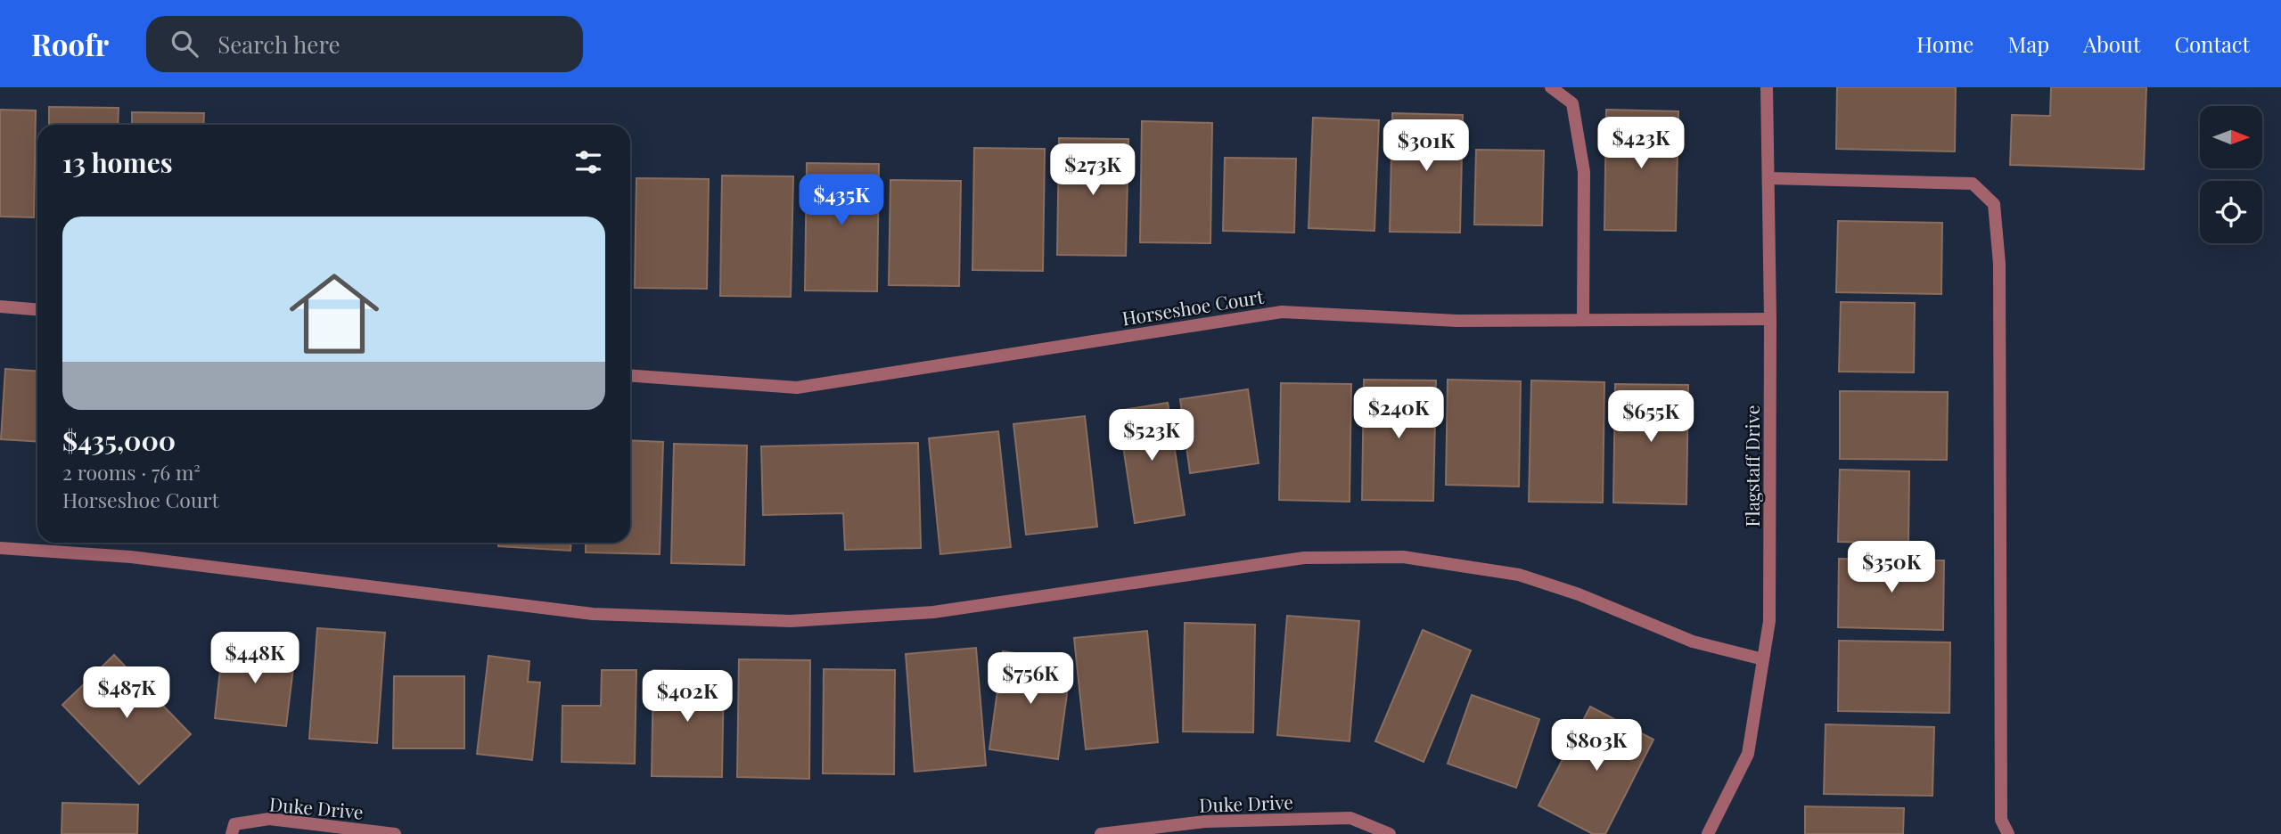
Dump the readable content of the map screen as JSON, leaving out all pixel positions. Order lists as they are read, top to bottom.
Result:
{
  "streets": {
    "street": ["Horseshoe Court", "Flagstaff Drive", "Duke Drive"]
  },
  "crossings": [
    ["Horseshoe Court", "Flagstaff Drive"]
  ],
  "north": "right",
  "page": {
    "header": "Roofr",
    "search": "Search here",
    "nav": [
      "Home",
      "Map",
      "About",
      "Contact"
    ],
    "price": [
      "$423K",
      "$301K",
      "$273K",
      "$435K",
      "$240K",
      "$655K",
      "$523K",
      "$350K",
      "$448K",
      "$756K",
      "$487K",
      "$402K",
      "$803K"
    ],
    "heading": "13 homes",
    "list": [
      {
        "name": "$435,000",
        "note": "2 rooms · 76 m² · Horseshoe Court"
      }
    ]
  }
}
